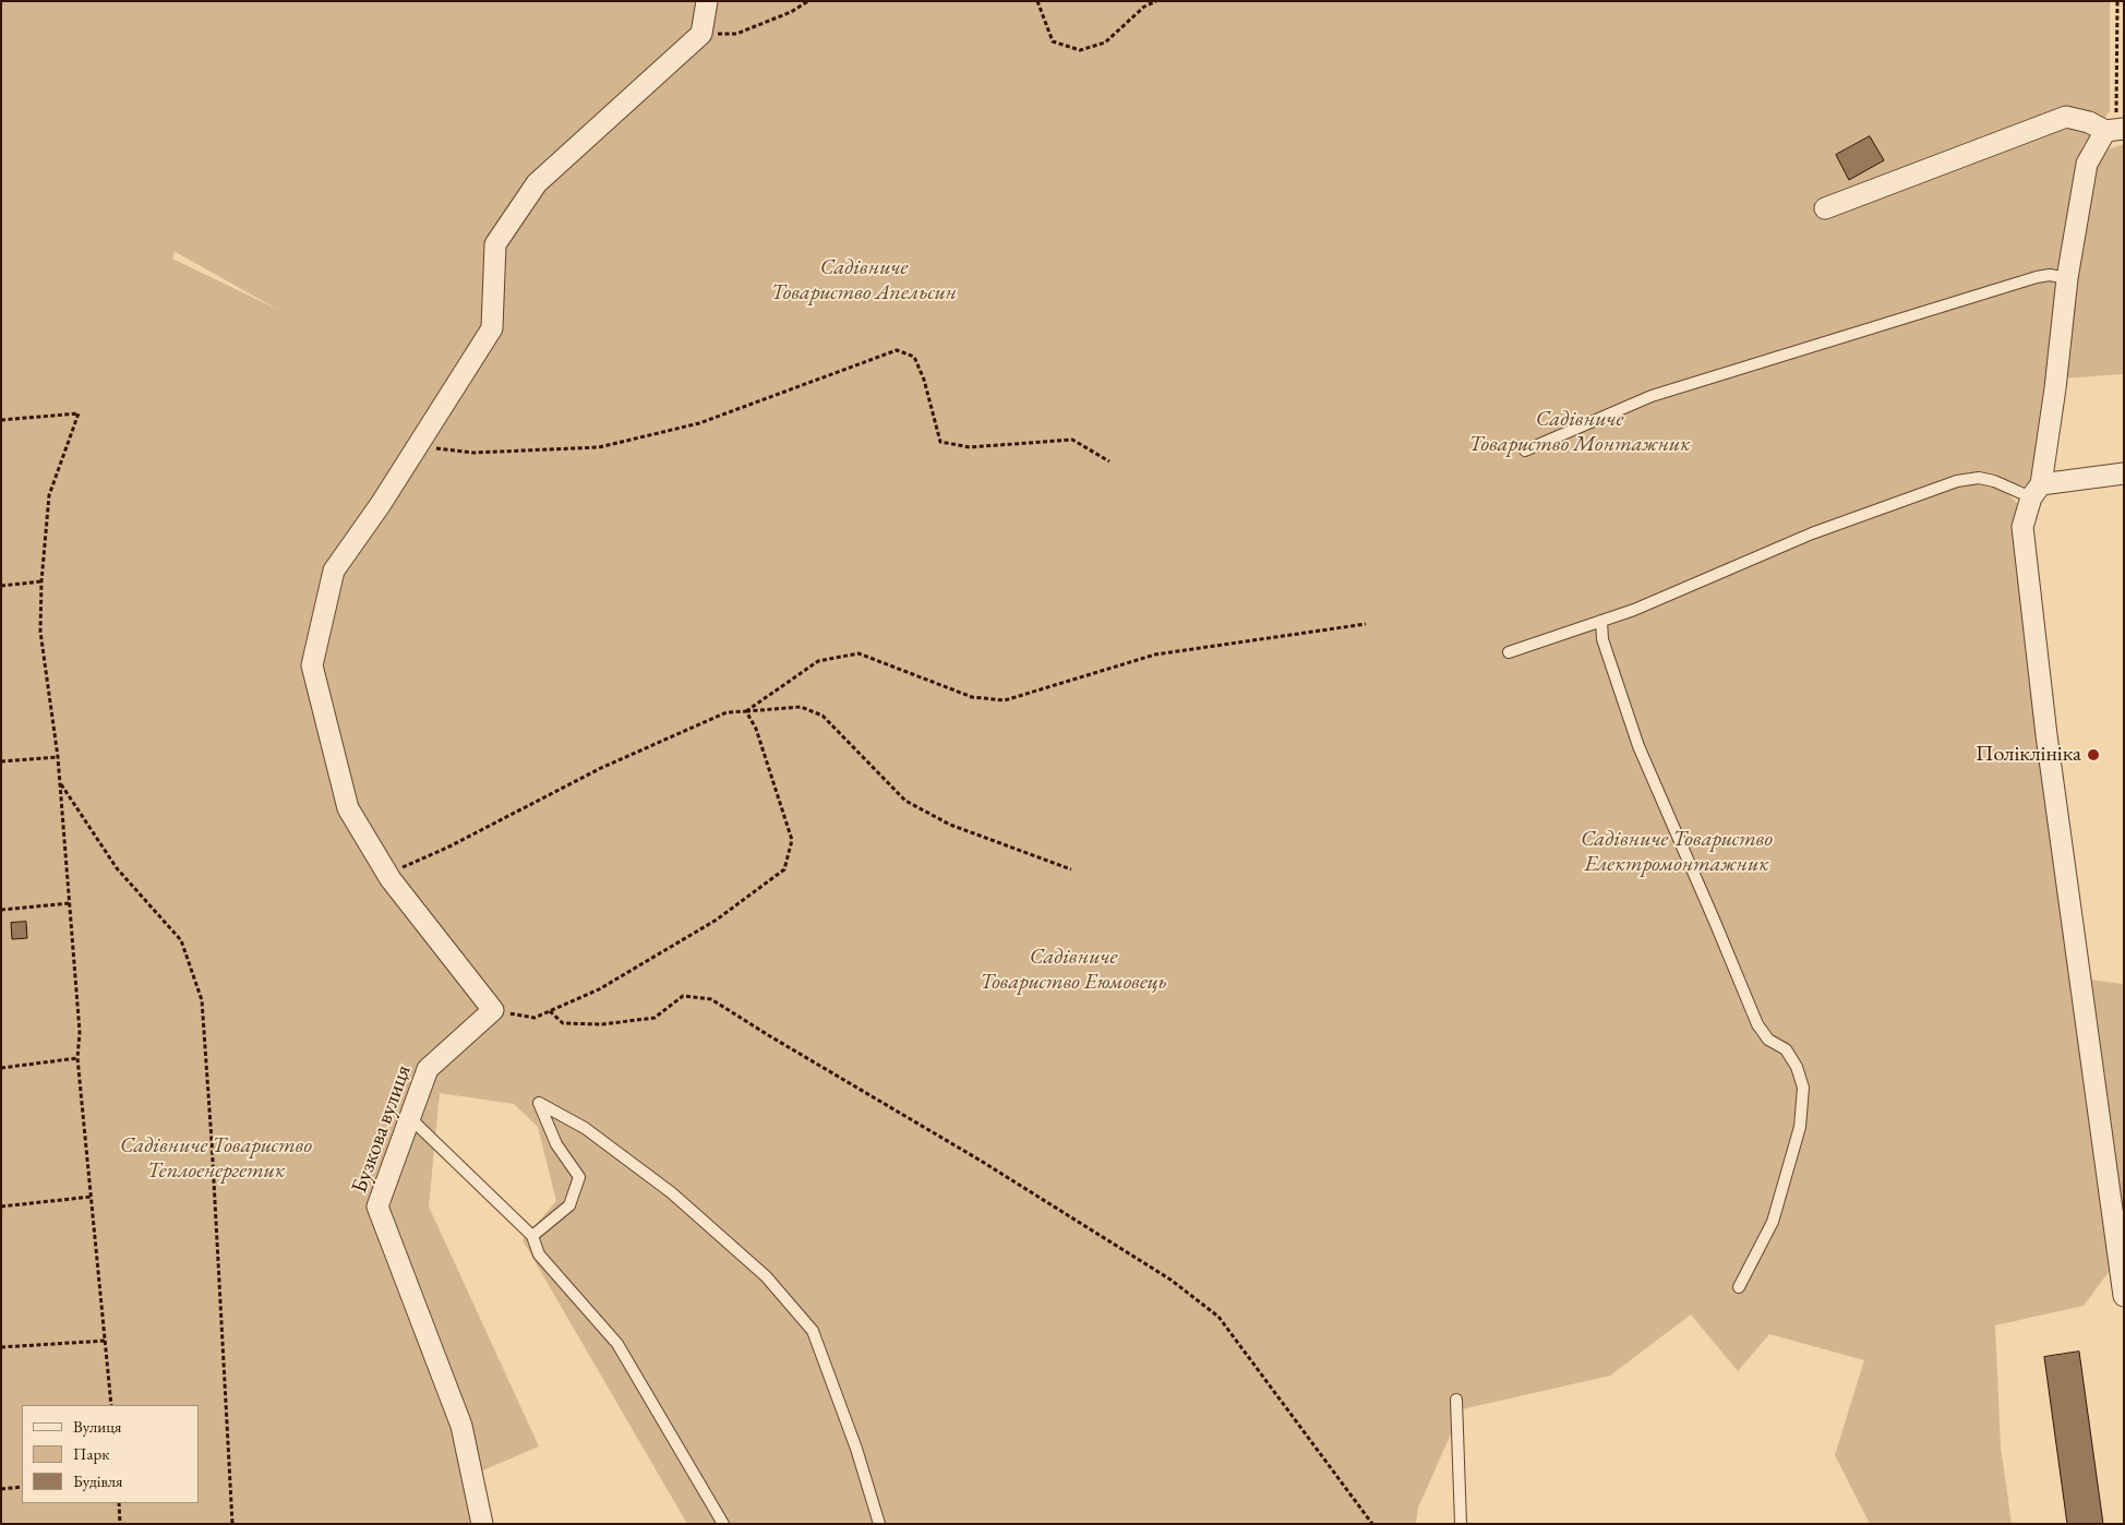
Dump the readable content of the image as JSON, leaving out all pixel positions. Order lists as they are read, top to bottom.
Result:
{
  "streets": {
    "street": ["Бузкова вулиця"]
  },
  "parks": [
    "Садівниче Товариство Апельсин",
    "Садівниче Товариство Монтажник",
    "Садівниче Товариство Електромонтажник",
    "Садівниче Товариство Еюмовець",
    "Садівниче Товариство Теплоенергетик"
  ],
  "places": ["Поліклініка"],
  "legend": ["Вулиця", "Парк", "Будівля"]
}
